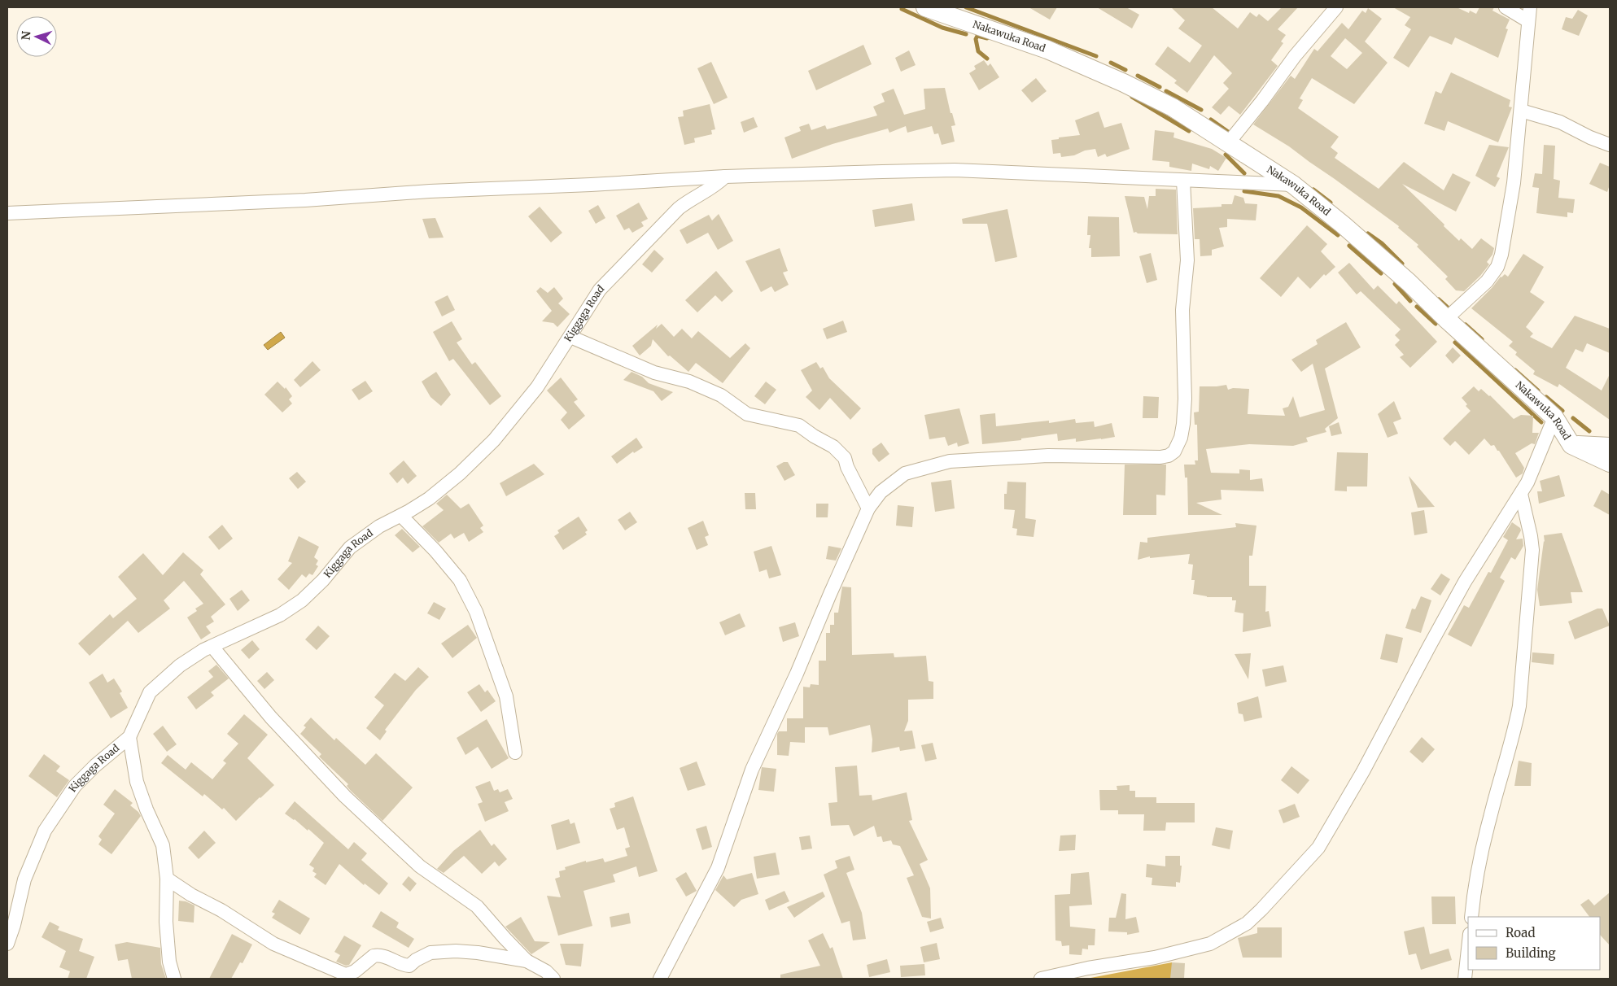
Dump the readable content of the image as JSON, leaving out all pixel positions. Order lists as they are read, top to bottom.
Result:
{
  "streets": {
    "main road": ["Nakawuka Road"],
    "street": ["Kiggaga Road"]
  },
  "legend": ["Road", "Building"],
  "north": "left"
}
